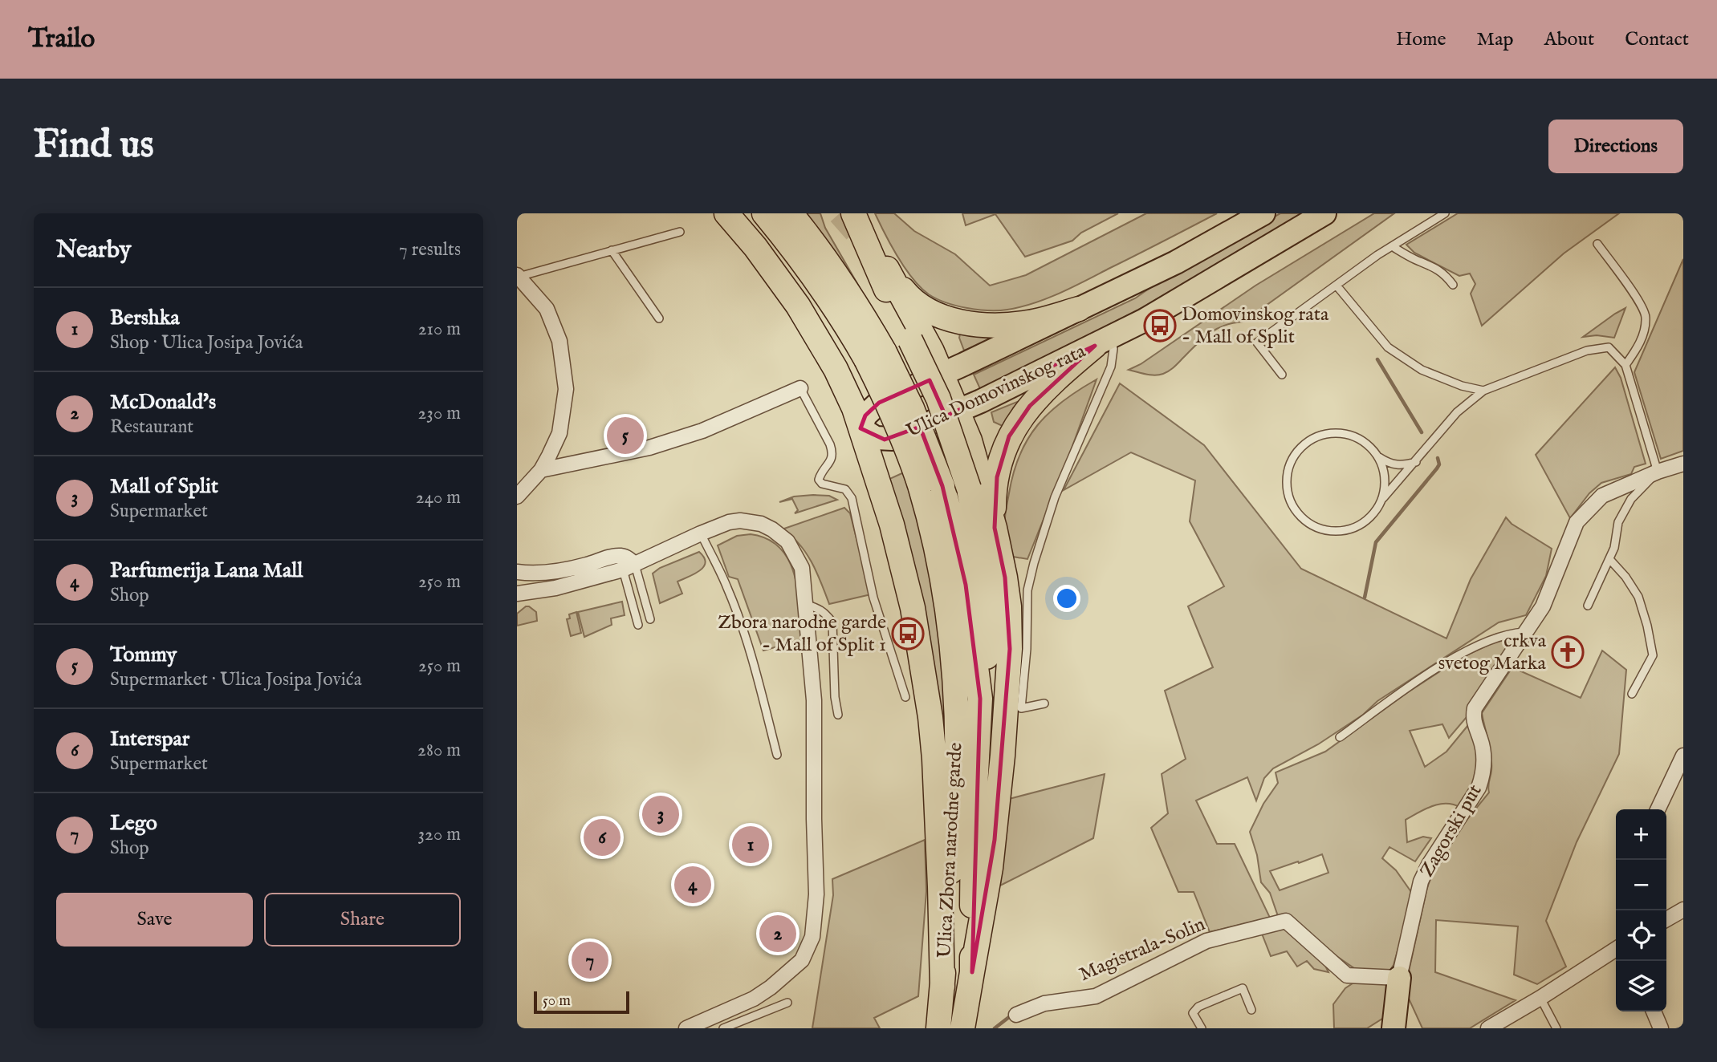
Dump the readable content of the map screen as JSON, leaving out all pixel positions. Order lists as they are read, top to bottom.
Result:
{
  "streets": {
    "highway": ["Ulica Zbora narodne garde"],
    "main road": ["Ulica Domovinskog rata", "Zagorski put"],
    "street": ["Magistrala-Solin"]
  },
  "crossings": [
    ["Zagorski put", "Magistrala-Solin"]
  ],
  "places": {
    "bus stop": ["Domovinskog rata - Mall of Split", "Zbora narodne garde - Mall of Split 1"],
    "church": ["crkva svetog Marka"]
  },
  "scale_bar": "50 m",
  "page": {
    "header": "Trailo",
    "nav": [
      "Home",
      "Map",
      "About",
      "Contact"
    ],
    "buttons": [
      "Directions",
      ["Save", "Share"]
    ],
    "title": "Find us",
    "heading": ["Nearby", "7 results"],
    "list": [
      {
        "mark": "1",
        "name": "Bershka",
        "note": "Shop · Ulica Josipa Jovića",
        "value": "210 m"
      },
      {
        "mark": "2",
        "name": "McDonald's",
        "note": "Restaurant",
        "value": "230 m"
      },
      {
        "mark": "3",
        "name": "Mall of Split",
        "note": "Supermarket",
        "value": "240 m"
      },
      {
        "mark": "4",
        "name": "Parfumerija Lana Mall",
        "note": "Shop",
        "value": "250 m"
      },
      {
        "mark": "5",
        "name": "Tommy",
        "note": "Supermarket · Ulica Josipa Jovića",
        "value": "250 m"
      },
      {
        "mark": "6",
        "name": "Interspar",
        "note": "Supermarket",
        "value": "280 m"
      },
      {
        "mark": "7",
        "name": "Lego",
        "note": "Shop",
        "value": "320 m"
      }
    ],
    "pins": [
      "5",
      "3",
      "6",
      "1",
      "4",
      "2",
      "7"
    ],
    "map_buttons": ["+", "−"],
    "scale": "50 m"
  }
}
